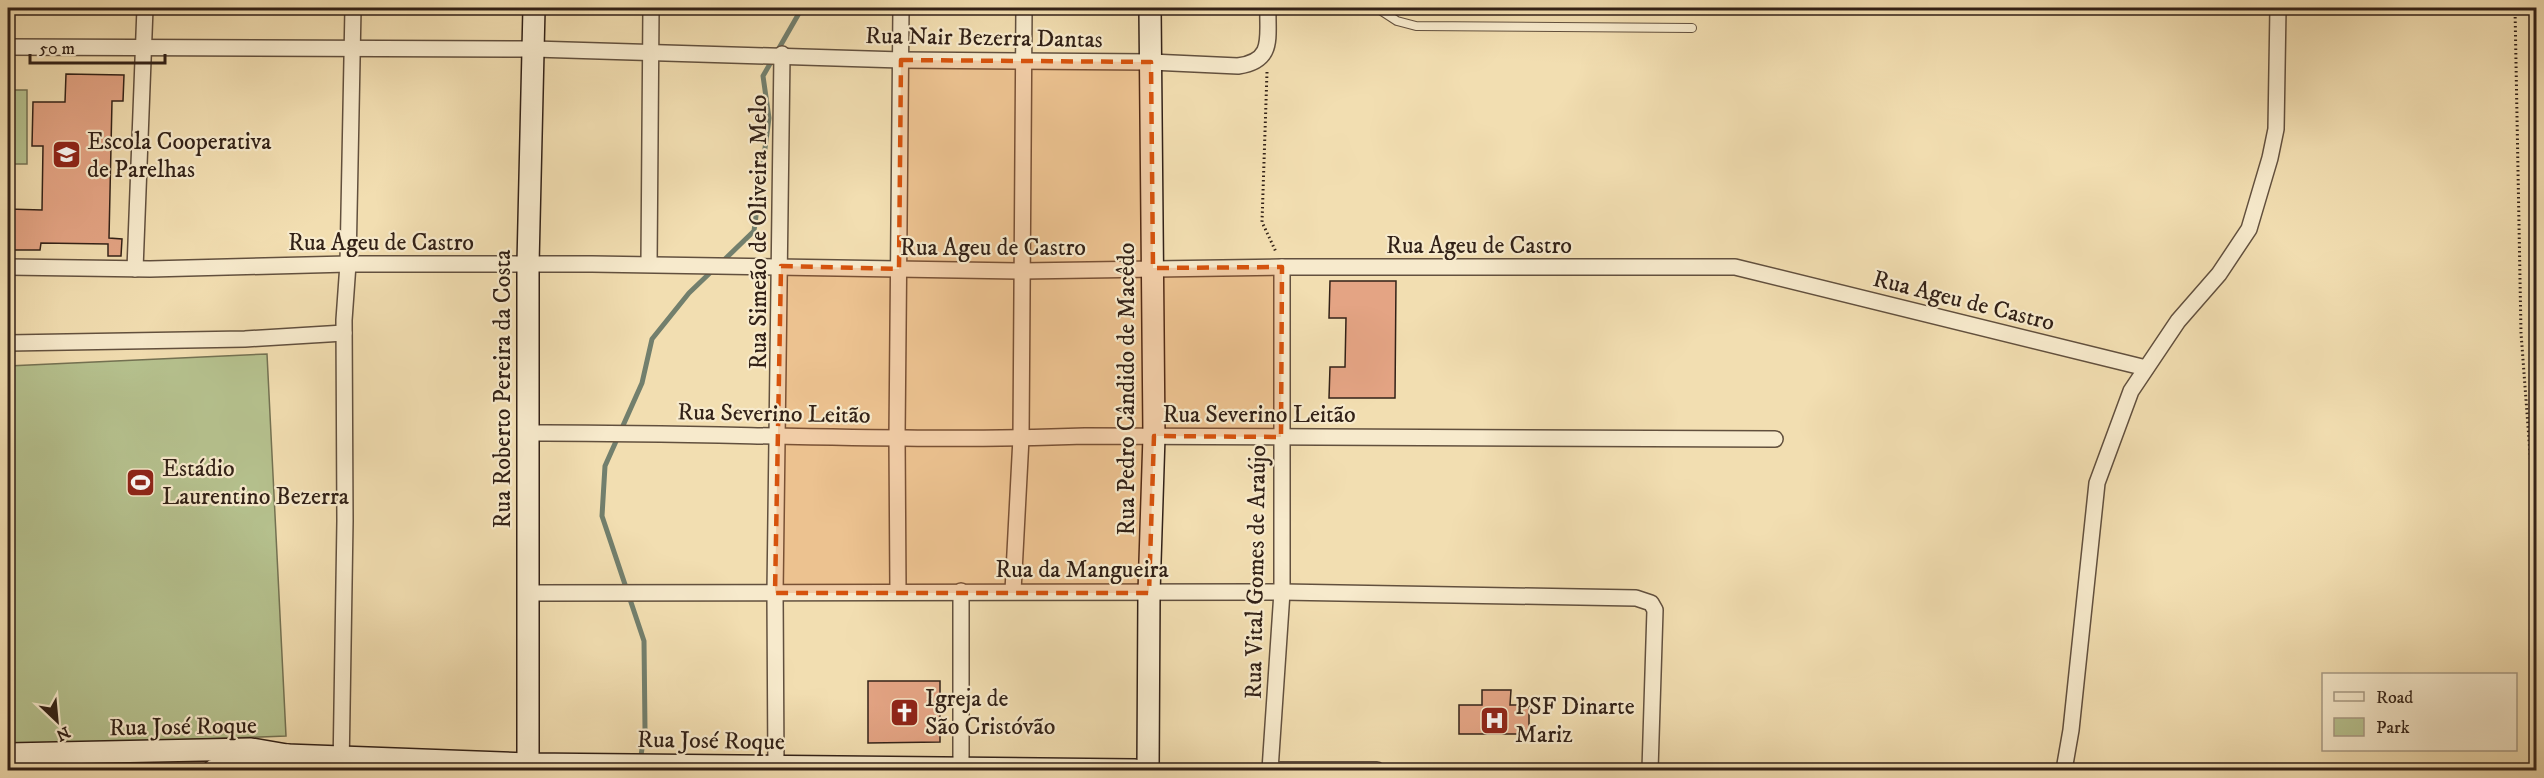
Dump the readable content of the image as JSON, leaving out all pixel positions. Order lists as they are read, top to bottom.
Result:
{
  "streets": {
    "street": [
      "Rua Nair Bezerra Dantas",
      "Rua Simeão de Oliveira Melo",
      "Rua Ageu de Castro",
      "Rua Roberto Pereira da Costa",
      "Rua Pedro Cândido de Macêdo",
      "Rua Severino Leitão",
      "Rua da Mangueira",
      "Rua Vital Gomes de Araújo",
      "Rua José Roque"
    ]
  },
  "crossings": [
    ["Rua Nair Bezerra Dantas", "Rua Simeão de Oliveira Melo"],
    ["Rua Nair Bezerra Dantas", "Rua Roberto Pereira da Costa"],
    ["Rua Nair Bezerra Dantas", "Rua Pedro Cândido de Macêdo"],
    ["Rua Simeão de Oliveira Melo", "Rua Ageu de Castro"],
    ["Rua Simeão de Oliveira Melo", "Rua Severino Leitão"],
    ["Rua Simeão de Oliveira Melo", "Rua da Mangueira"],
    ["Rua Simeão de Oliveira Melo", "Rua José Roque"],
    ["Rua Ageu de Castro", "Rua Roberto Pereira da Costa"],
    ["Rua Ageu de Castro", "Rua Pedro Cândido de Macêdo"],
    ["Rua Ageu de Castro", "Rua Vital Gomes de Araújo"],
    ["Rua Roberto Pereira da Costa", "Rua Severino Leitão"],
    ["Rua Roberto Pereira da Costa", "Rua da Mangueira"],
    ["Rua Roberto Pereira da Costa", "Rua José Roque"],
    ["Rua Pedro Cândido de Macêdo", "Rua Severino Leitão"],
    ["Rua Pedro Cândido de Macêdo", "Rua da Mangueira"],
    ["Rua Severino Leitão", "Rua Vital Gomes de Araújo"],
    ["Rua da Mangueira", "Rua Vital Gomes de Araújo"]
  ],
  "places": {
    "school or university": ["Escola Cooperativa de Parelhas"],
    "sports": ["Estádio Laurentino Bezerra"],
    "church": ["Igreja de São Cristóvão"],
    "hospital": ["PSF Dinarte Mariz"]
  },
  "legend": ["Road", "Park"],
  "scale_bar": "50 m",
  "north": "bottom right"
}
